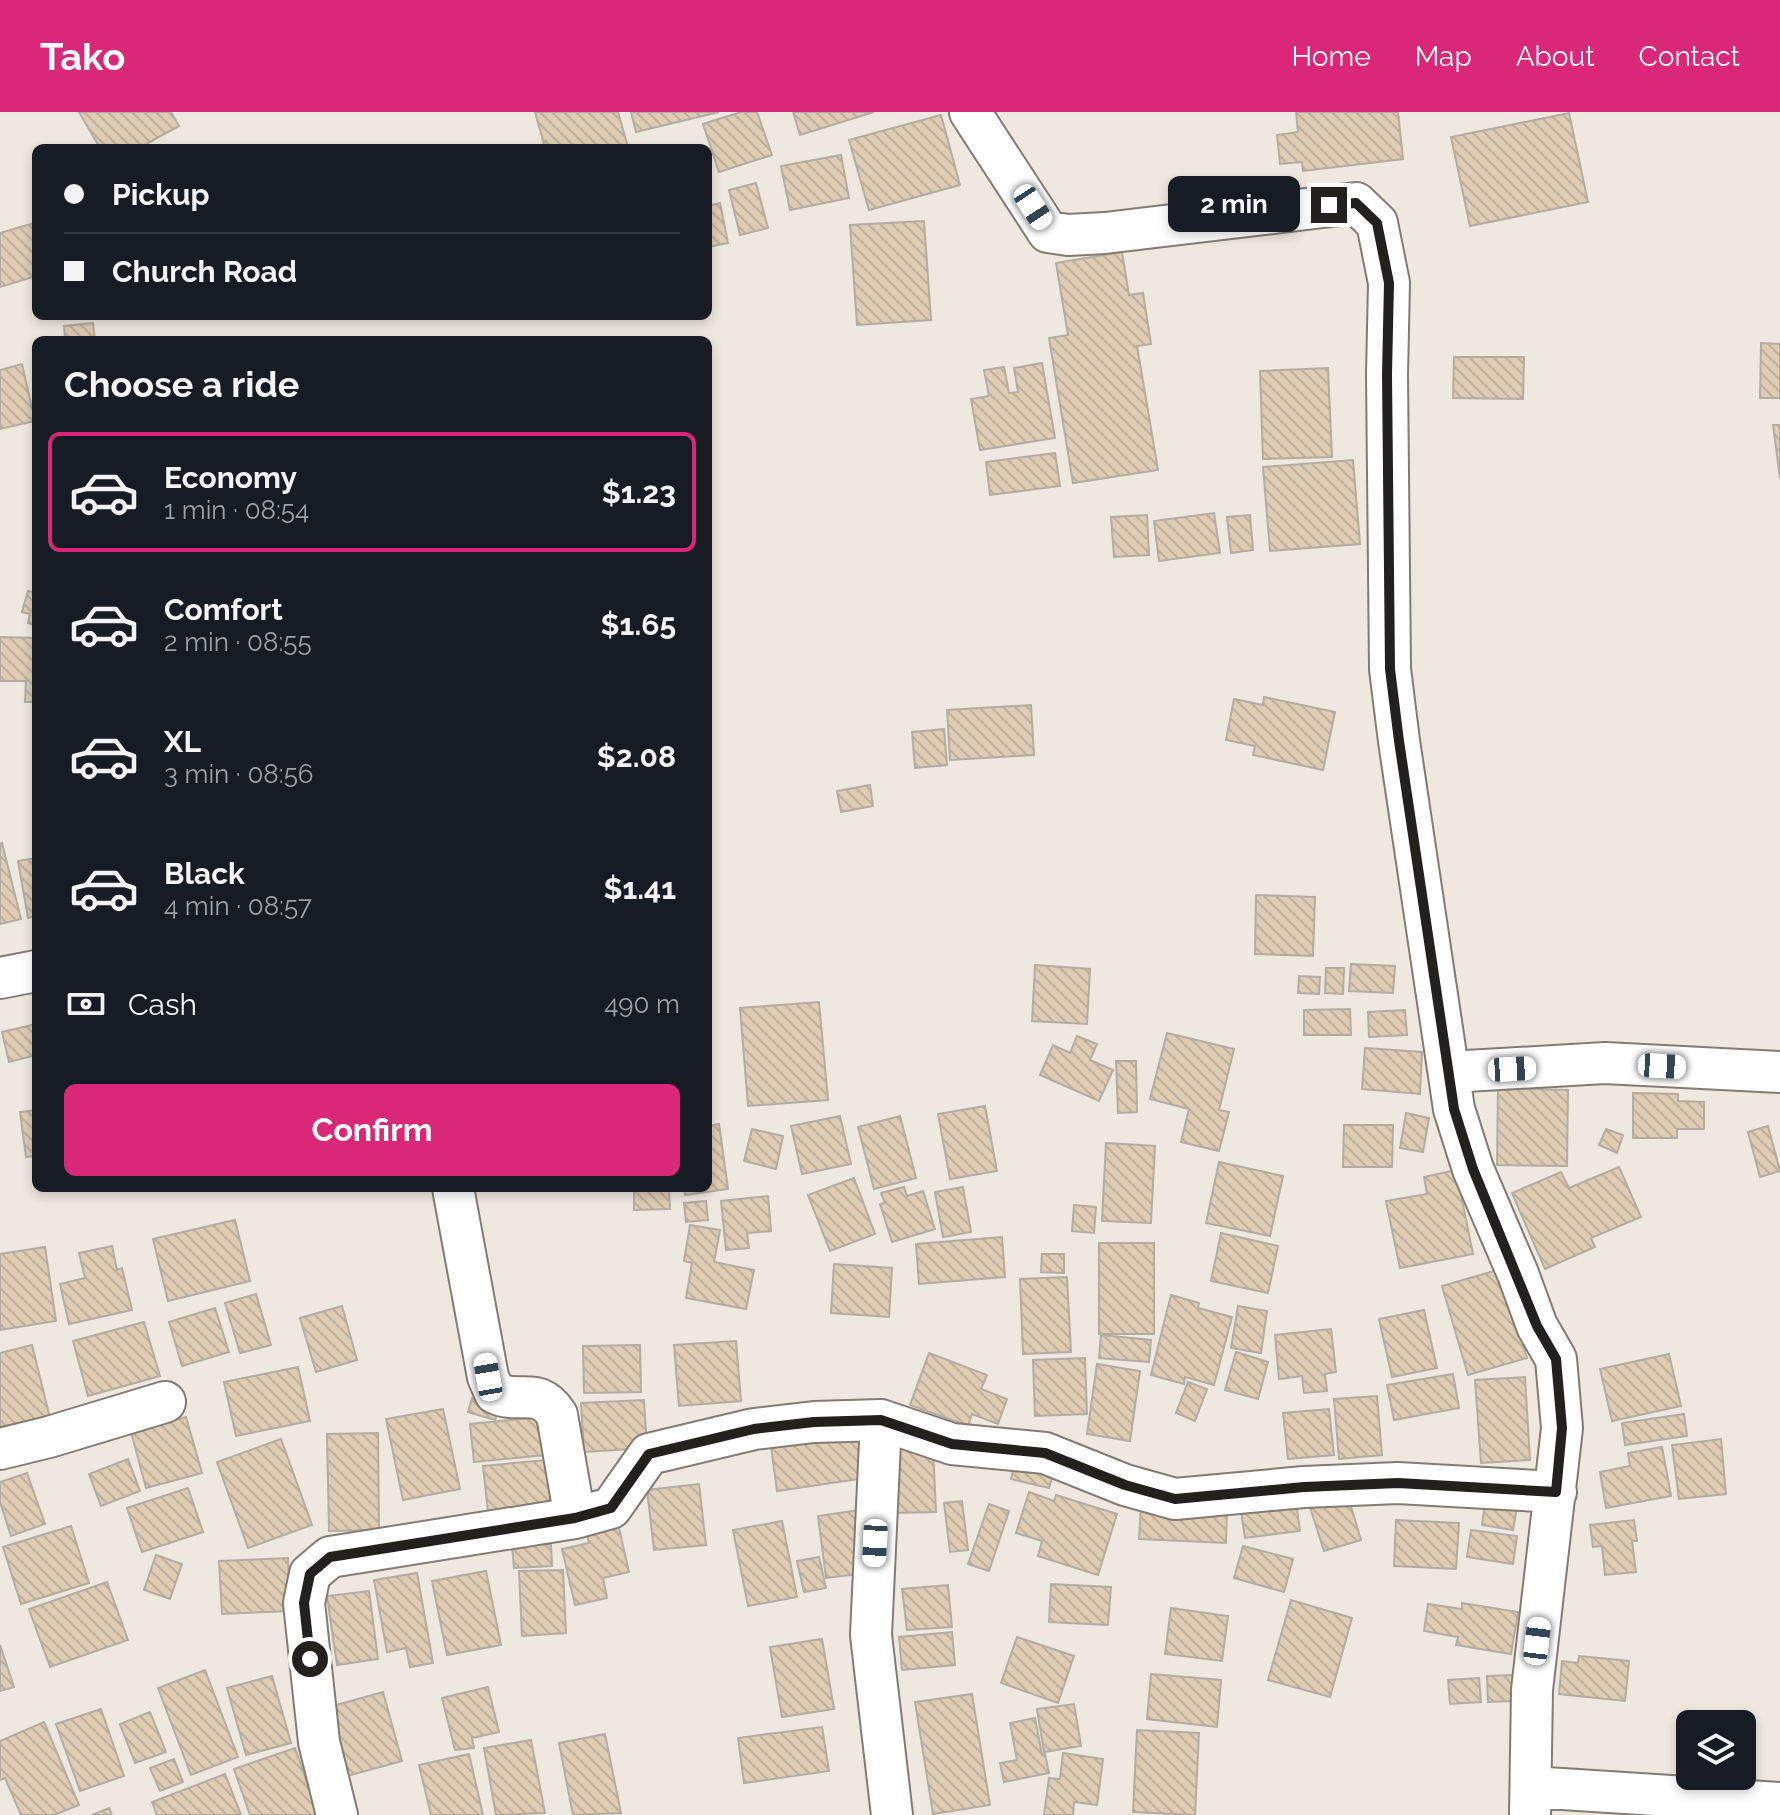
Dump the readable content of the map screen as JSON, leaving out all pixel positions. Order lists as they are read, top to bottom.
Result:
{
  "page": {
    "header": "Tako",
    "nav": [
      "Home",
      "Map",
      "About",
      "Contact"
    ],
    "banner": ["Pickup", "Church Road"],
    "bubble": "2 min",
    "heading": "Choose a ride",
    "list": [
      {
        "name": "Economy",
        "note": "1 min · 08:54",
        "value": "$1.23"
      },
      {
        "name": "Comfort",
        "note": "2 min · 08:55",
        "value": "$1.65"
      },
      {
        "name": "XL",
        "note": "3 min · 08:56",
        "value": "$2.08"
      },
      {
        "name": "Black",
        "note": "4 min · 08:57",
        "value": "$1.41"
      }
    ],
    "pay": ["Cash", "490 m"],
    "buttons": "Confirm"
  }
}
